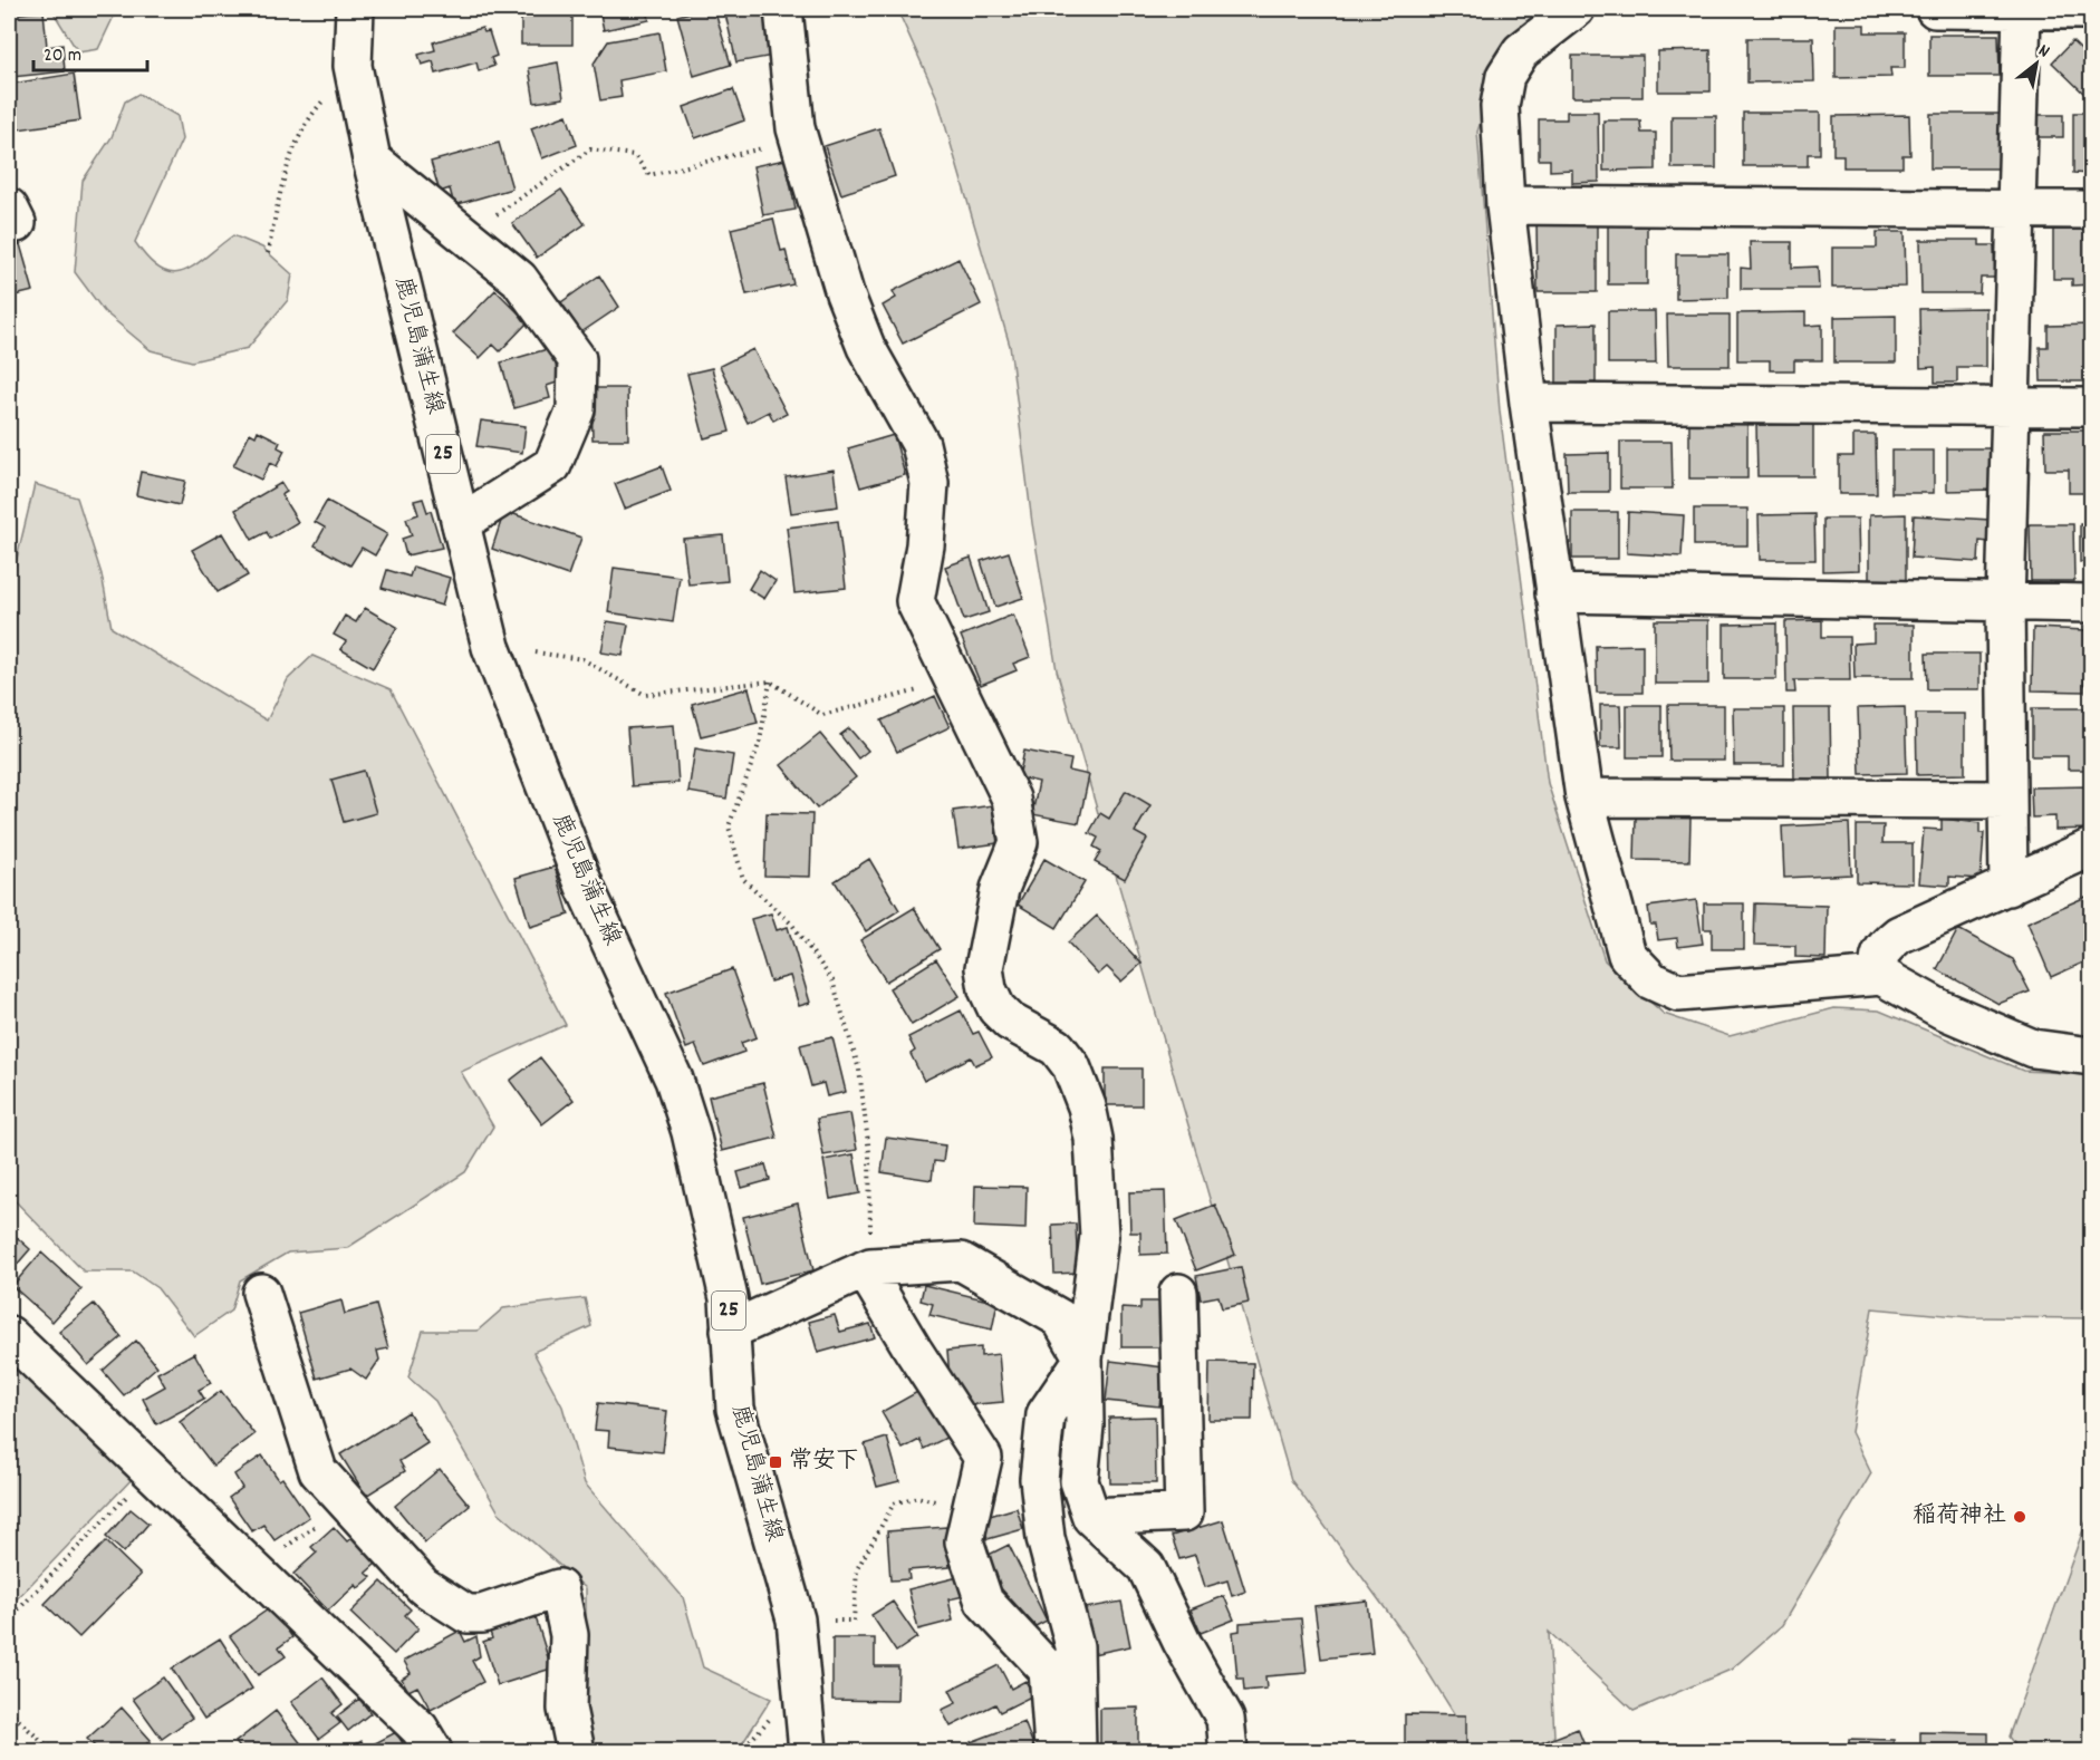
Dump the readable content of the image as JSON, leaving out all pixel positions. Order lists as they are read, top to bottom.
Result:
{
  "streets": {
    "street": ["鹿児島蒲生線", "25"]
  },
  "places": {
    "transit": ["常安下"],
    "other": ["稲荷神社"]
  },
  "scale_bar": "20 m",
  "north": "top right"
}
